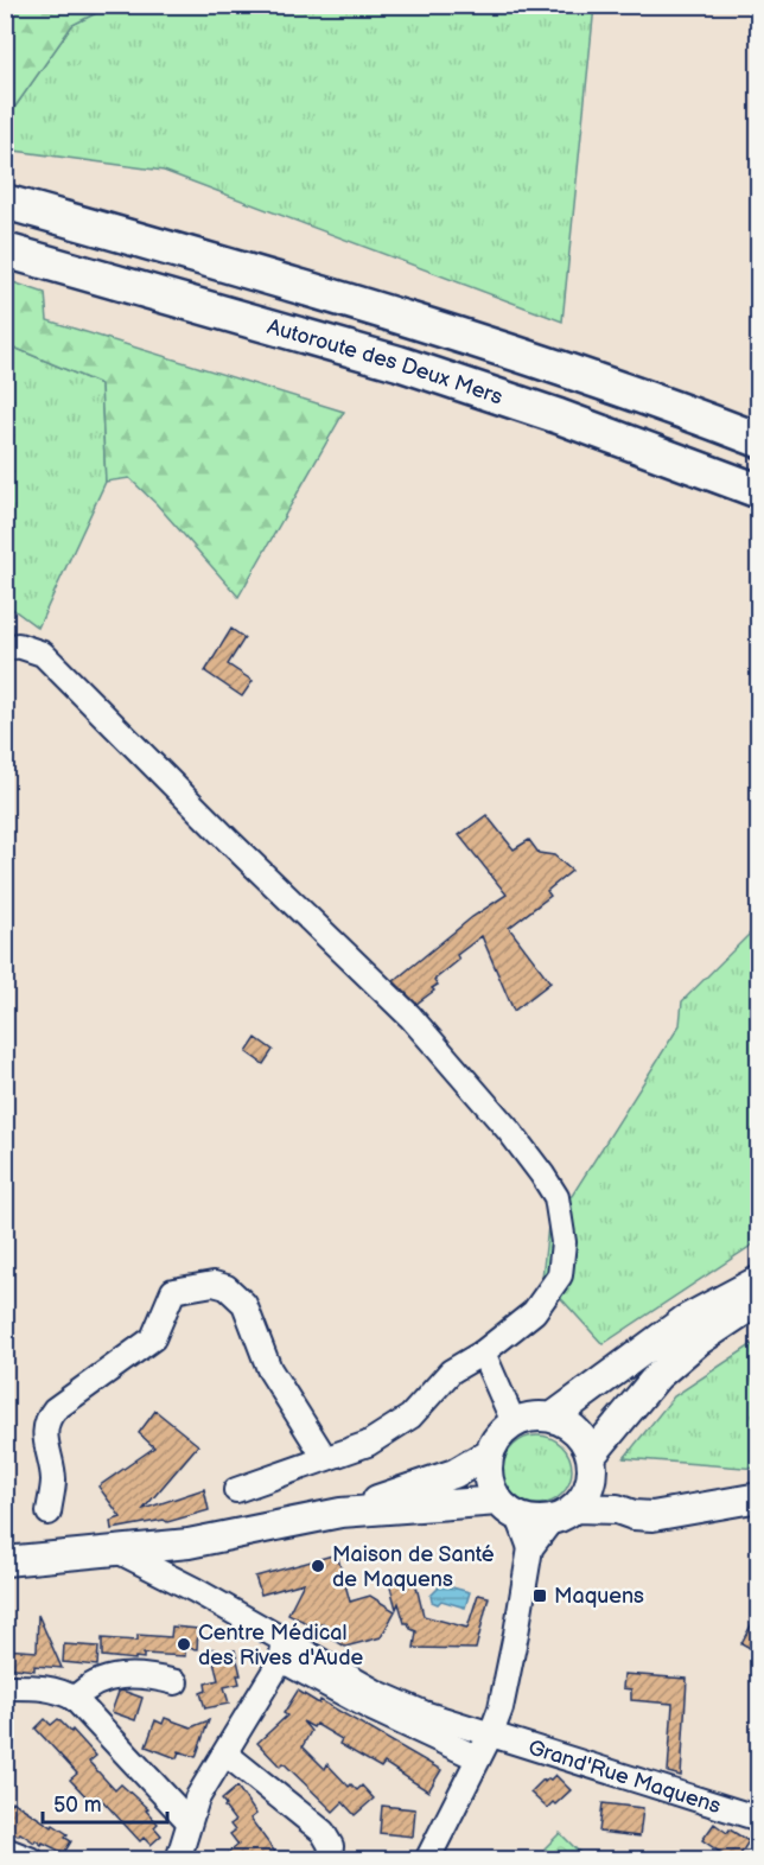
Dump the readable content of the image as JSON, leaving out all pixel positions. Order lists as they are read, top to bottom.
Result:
{
  "streets": {
    "highway": ["Autoroute des Deux Mers"],
    "street": ["Grand'Rue Maquens"]
  },
  "places": {
    "other": ["Maison de Santé de Maquens", "Centre Médical des Rives d'Aude"],
    "transit": ["Maquens"]
  },
  "scale_bar": "50 m"
}
